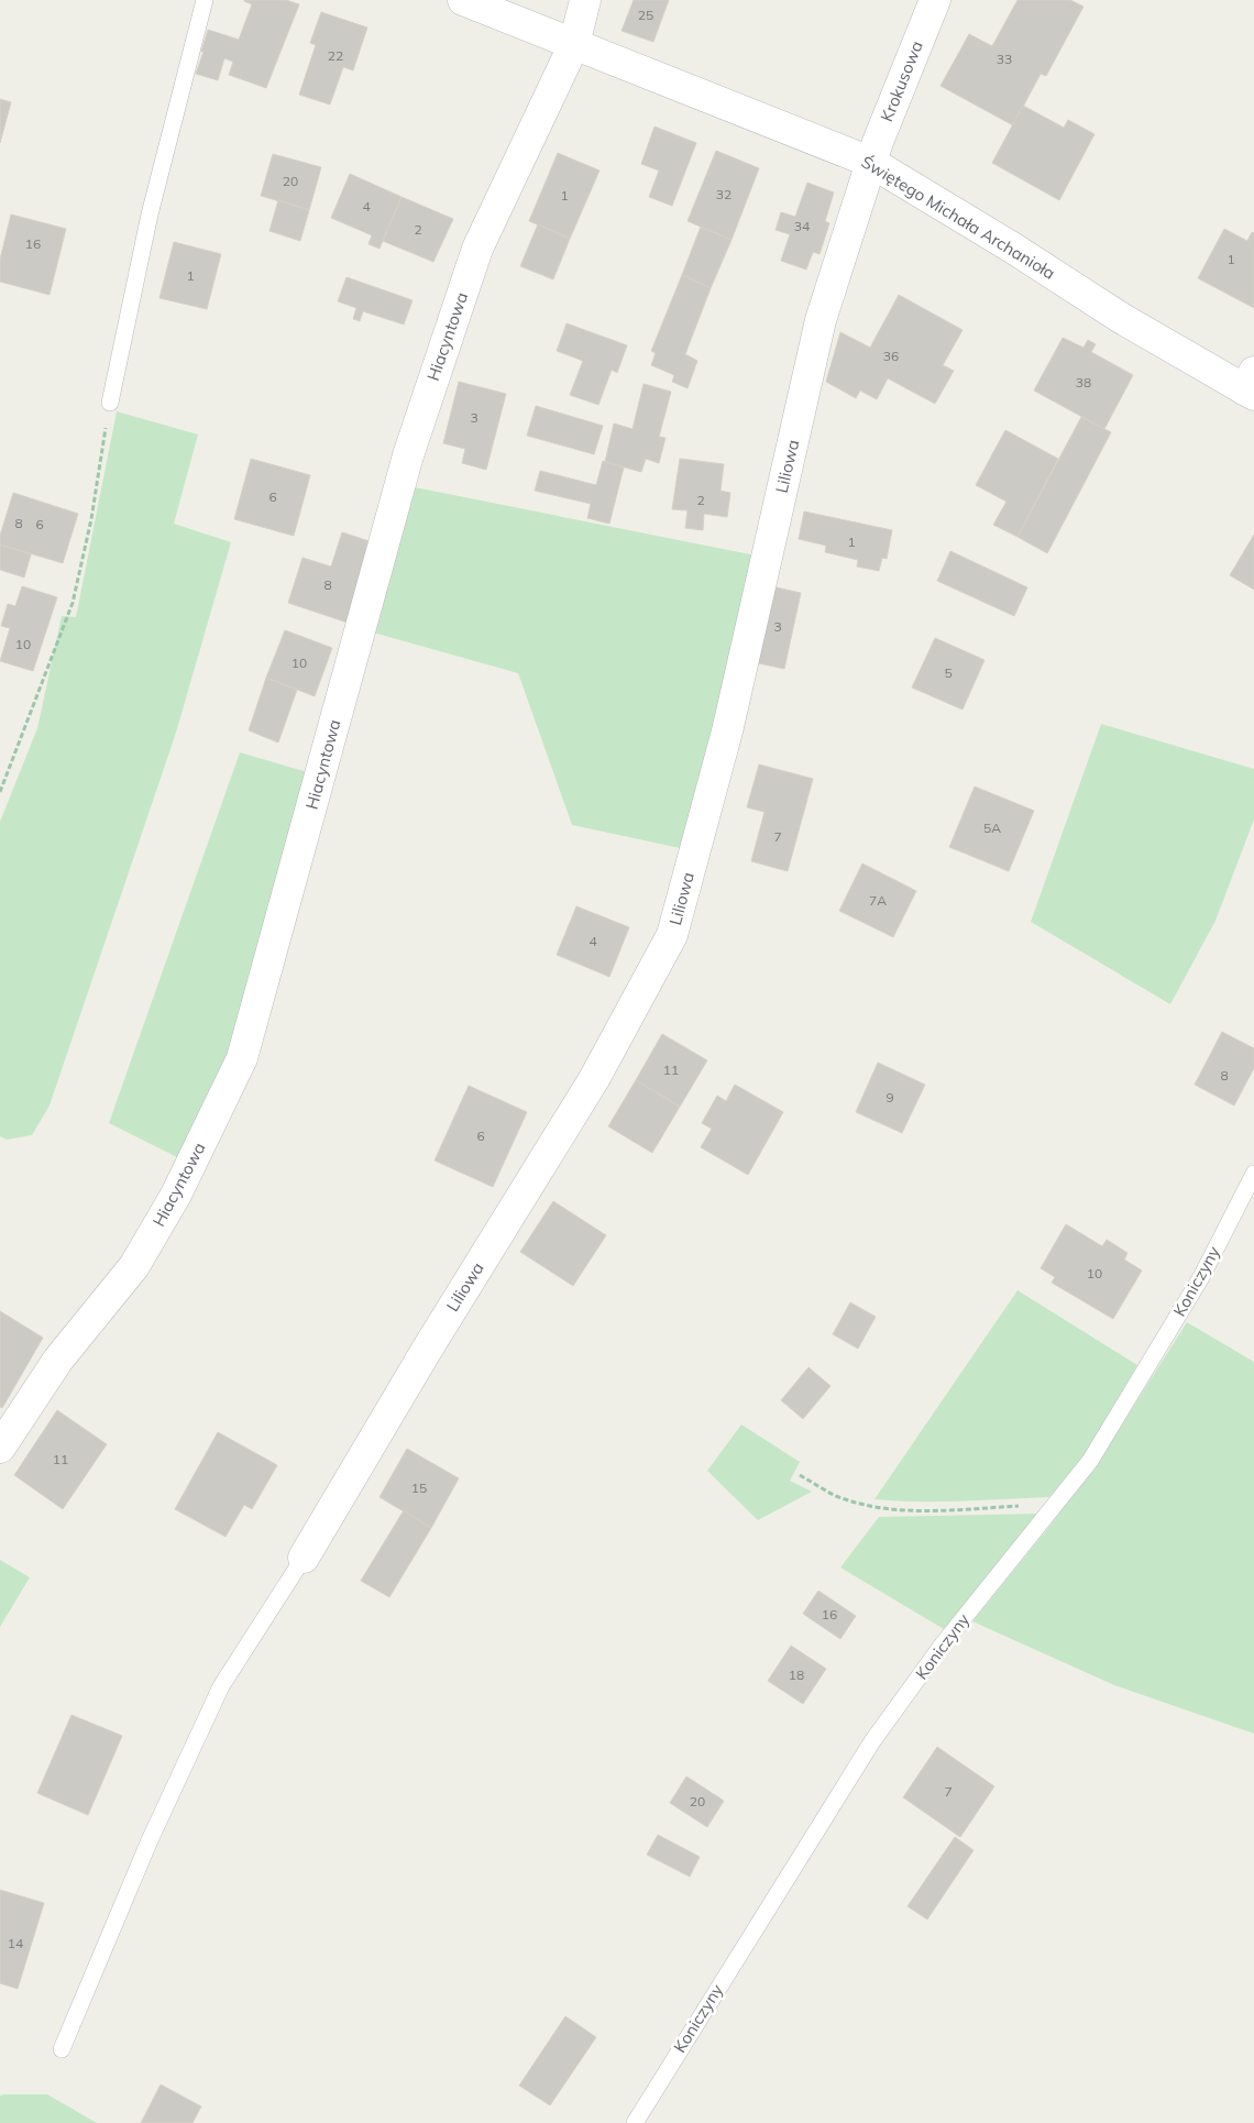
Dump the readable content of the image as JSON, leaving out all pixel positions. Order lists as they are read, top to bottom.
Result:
{
  "streets": {
    "street": [
      "Krokusowa",
      "Świętego Michała Archanioła",
      "Hiacyntowa",
      "Liliowa"
    ],
    "lane": ["Koniczyny"]
  },
  "crossings": [
    ["Krokusowa", "Świętego Michała Archanioła"],
    ["Krokusowa", "Liliowa"],
    ["Świętego Michała Archanioła", "Hiacyntowa"],
    ["Świętego Michała Archanioła", "Liliowa"]
  ],
  "house_numbers": [
    "25",
    "22",
    "33",
    "20",
    "32",
    "1",
    "4",
    "34",
    "2",
    "16",
    "1",
    "1",
    "36",
    "38",
    "3",
    "6",
    "2",
    "8",
    "6",
    "1",
    "8",
    "3",
    "10",
    "10",
    "5",
    "5A",
    "7",
    "7A",
    "4",
    "11",
    "8",
    "9",
    "6",
    "10",
    "11",
    "15",
    "16",
    "18",
    "7",
    "20",
    "14"
  ]
}
